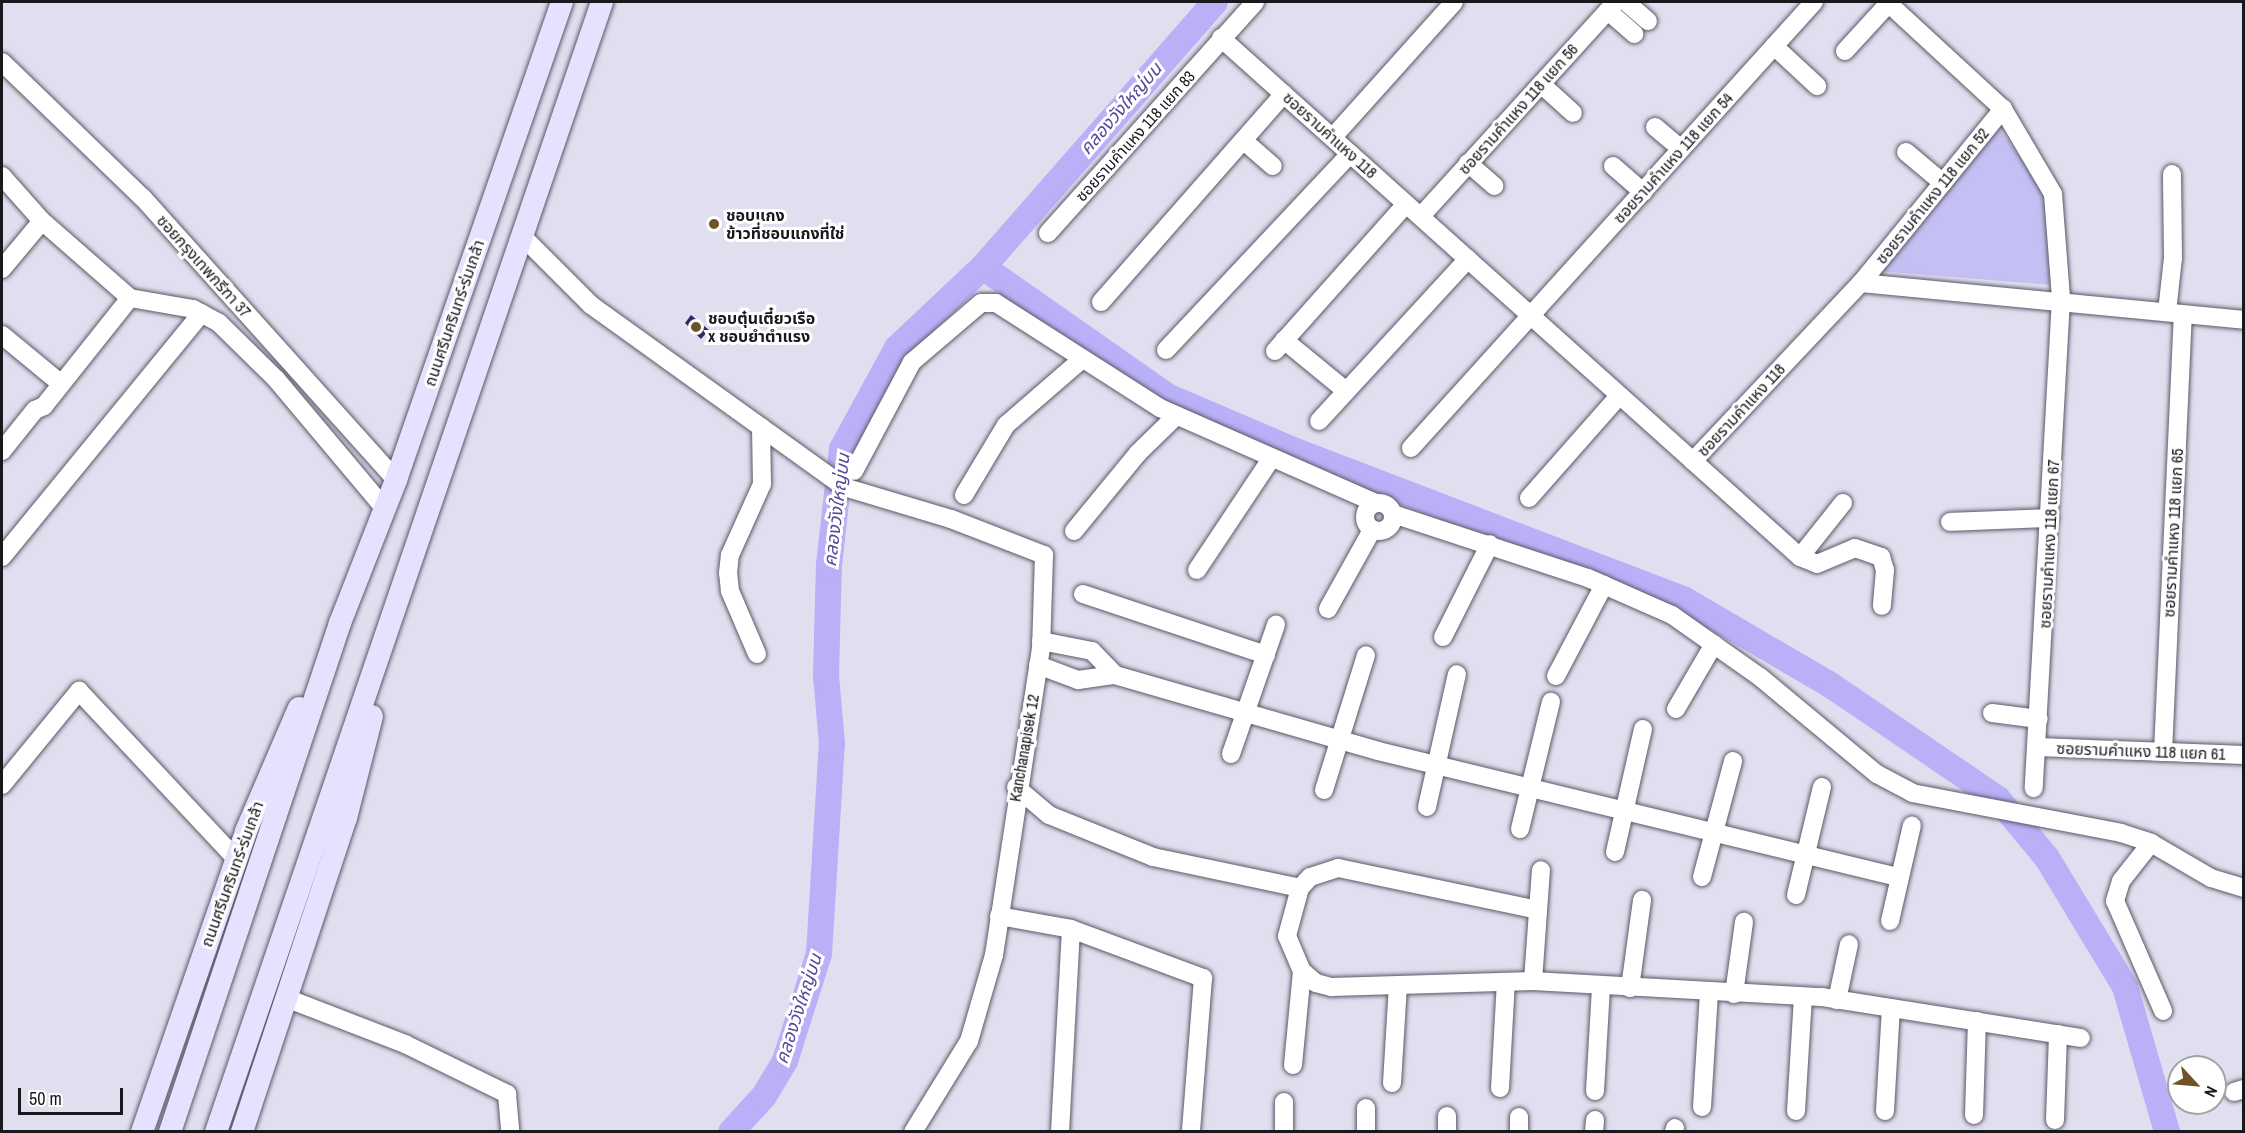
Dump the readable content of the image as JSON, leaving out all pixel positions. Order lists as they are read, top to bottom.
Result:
{
  "streets": {
    "main road": ["ถนนศรีนครินทร์-ร่มเกล้า"],
    "street": [
      "ซอยรามคำแหง 118 แยก 56",
      "ซอยรามคำแหง 118",
      "ซอยรามคำแหง 118 แยก 83",
      "ซอยรามคำแหง 118 แยก 54",
      "ซอยรามคำแหง 118 แยก 52",
      "ซอยกรุงเทพกรีฑา 37",
      "ซอยรามคำแหง 118 แยก 65",
      "ซอยรามคำแหง 118 แยก 67",
      "Kanchanapisek 12",
      "ซอยรามคำแหง 118 แยก 61"
    ]
  },
  "crossings": [
    ["ซอยรามคำแหง 118 แยก 56", "ซอยรามคำแหง 118"],
    ["ซอยรามคำแหง 118", "ซอยรามคำแหง 118 แยก 83"],
    ["ซอยรามคำแหง 118", "ซอยรามคำแหง 118 แยก 54"],
    ["ซอยรามคำแหง 118", "ซอยรามคำแหง 118 แยก 52"],
    ["ซอยรามคำแหง 118 แยก 52", "ซอยรามคำแหง 118 แยก 67"],
    ["ซอยกรุงเทพกรีฑา 37", "ถนนศรีนครินทร์-ร่มเกล้า"],
    ["ซอยรามคำแหง 118 แยก 65", "ซอยรามคำแหง 118 แยก 61"],
    ["ซอยรามคำแหง 118 แยก 67", "ซอยรามคำแหง 118 แยก 61"]
  ],
  "water": ["คลองวังใหญ่บน"],
  "places": ["ชอบแกง ข้าวที่ชอบแกงที่ใช่", "ชอบตุ๋นเตี๋ยวเรือ x ชอบยำตำแรง"],
  "scale_bar": "50 m",
  "north": "bottom right"
}
